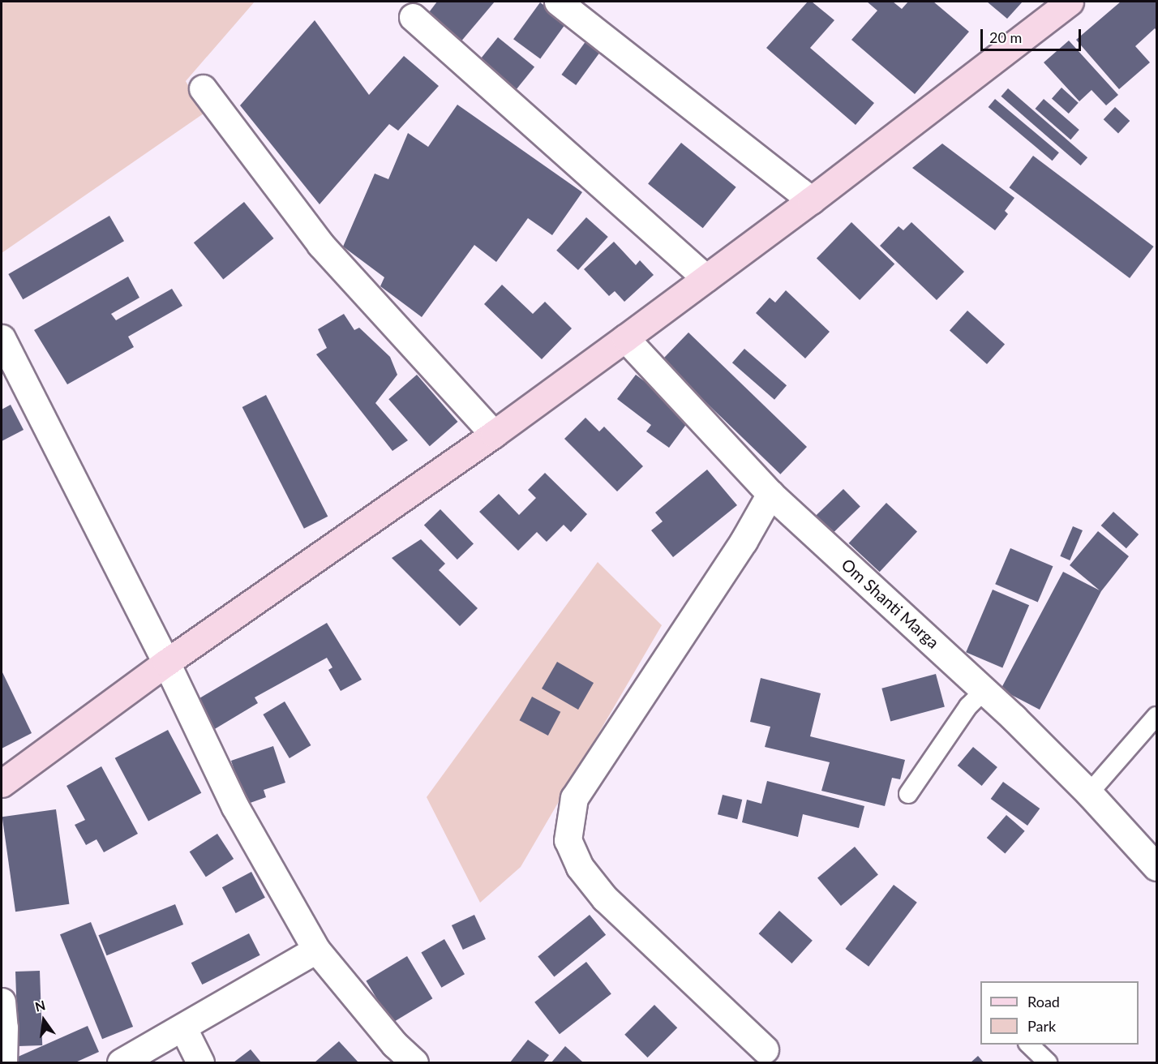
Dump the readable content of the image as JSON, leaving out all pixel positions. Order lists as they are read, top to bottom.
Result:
{
  "streets": {
    "street": ["Om Shanti Marga"]
  },
  "legend": ["Road", "Park"],
  "scale_bar": "20 m",
  "north": "top"
}
